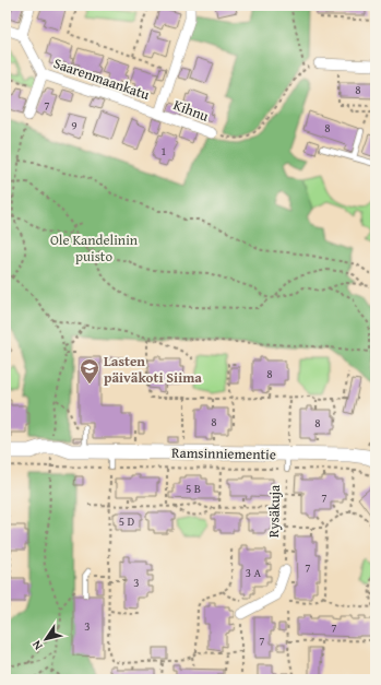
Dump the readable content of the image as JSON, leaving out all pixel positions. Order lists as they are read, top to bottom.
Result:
{
  "streets": {
    "street": ["Saarenmaankatu", "Kihnu", "Ramsinniementie"],
    "lane": ["Rysäkuja"]
  },
  "crossings": [
    ["Saarenmaankatu", "Kihnu"],
    ["Ramsinniementie", "Rysäkuja"]
  ],
  "parks": ["Ole Kandelinin puisto"],
  "places": {
    "school or university": ["Lasten päiväkoti Siima"]
  },
  "house_numbers": [
    "8",
    "7",
    "9",
    "8",
    "1",
    "8",
    "8",
    "8",
    "5 B",
    "7",
    "5 D",
    "7",
    "3 A",
    "3",
    "3",
    "7",
    "7"
  ],
  "north": "bottom left"
}
